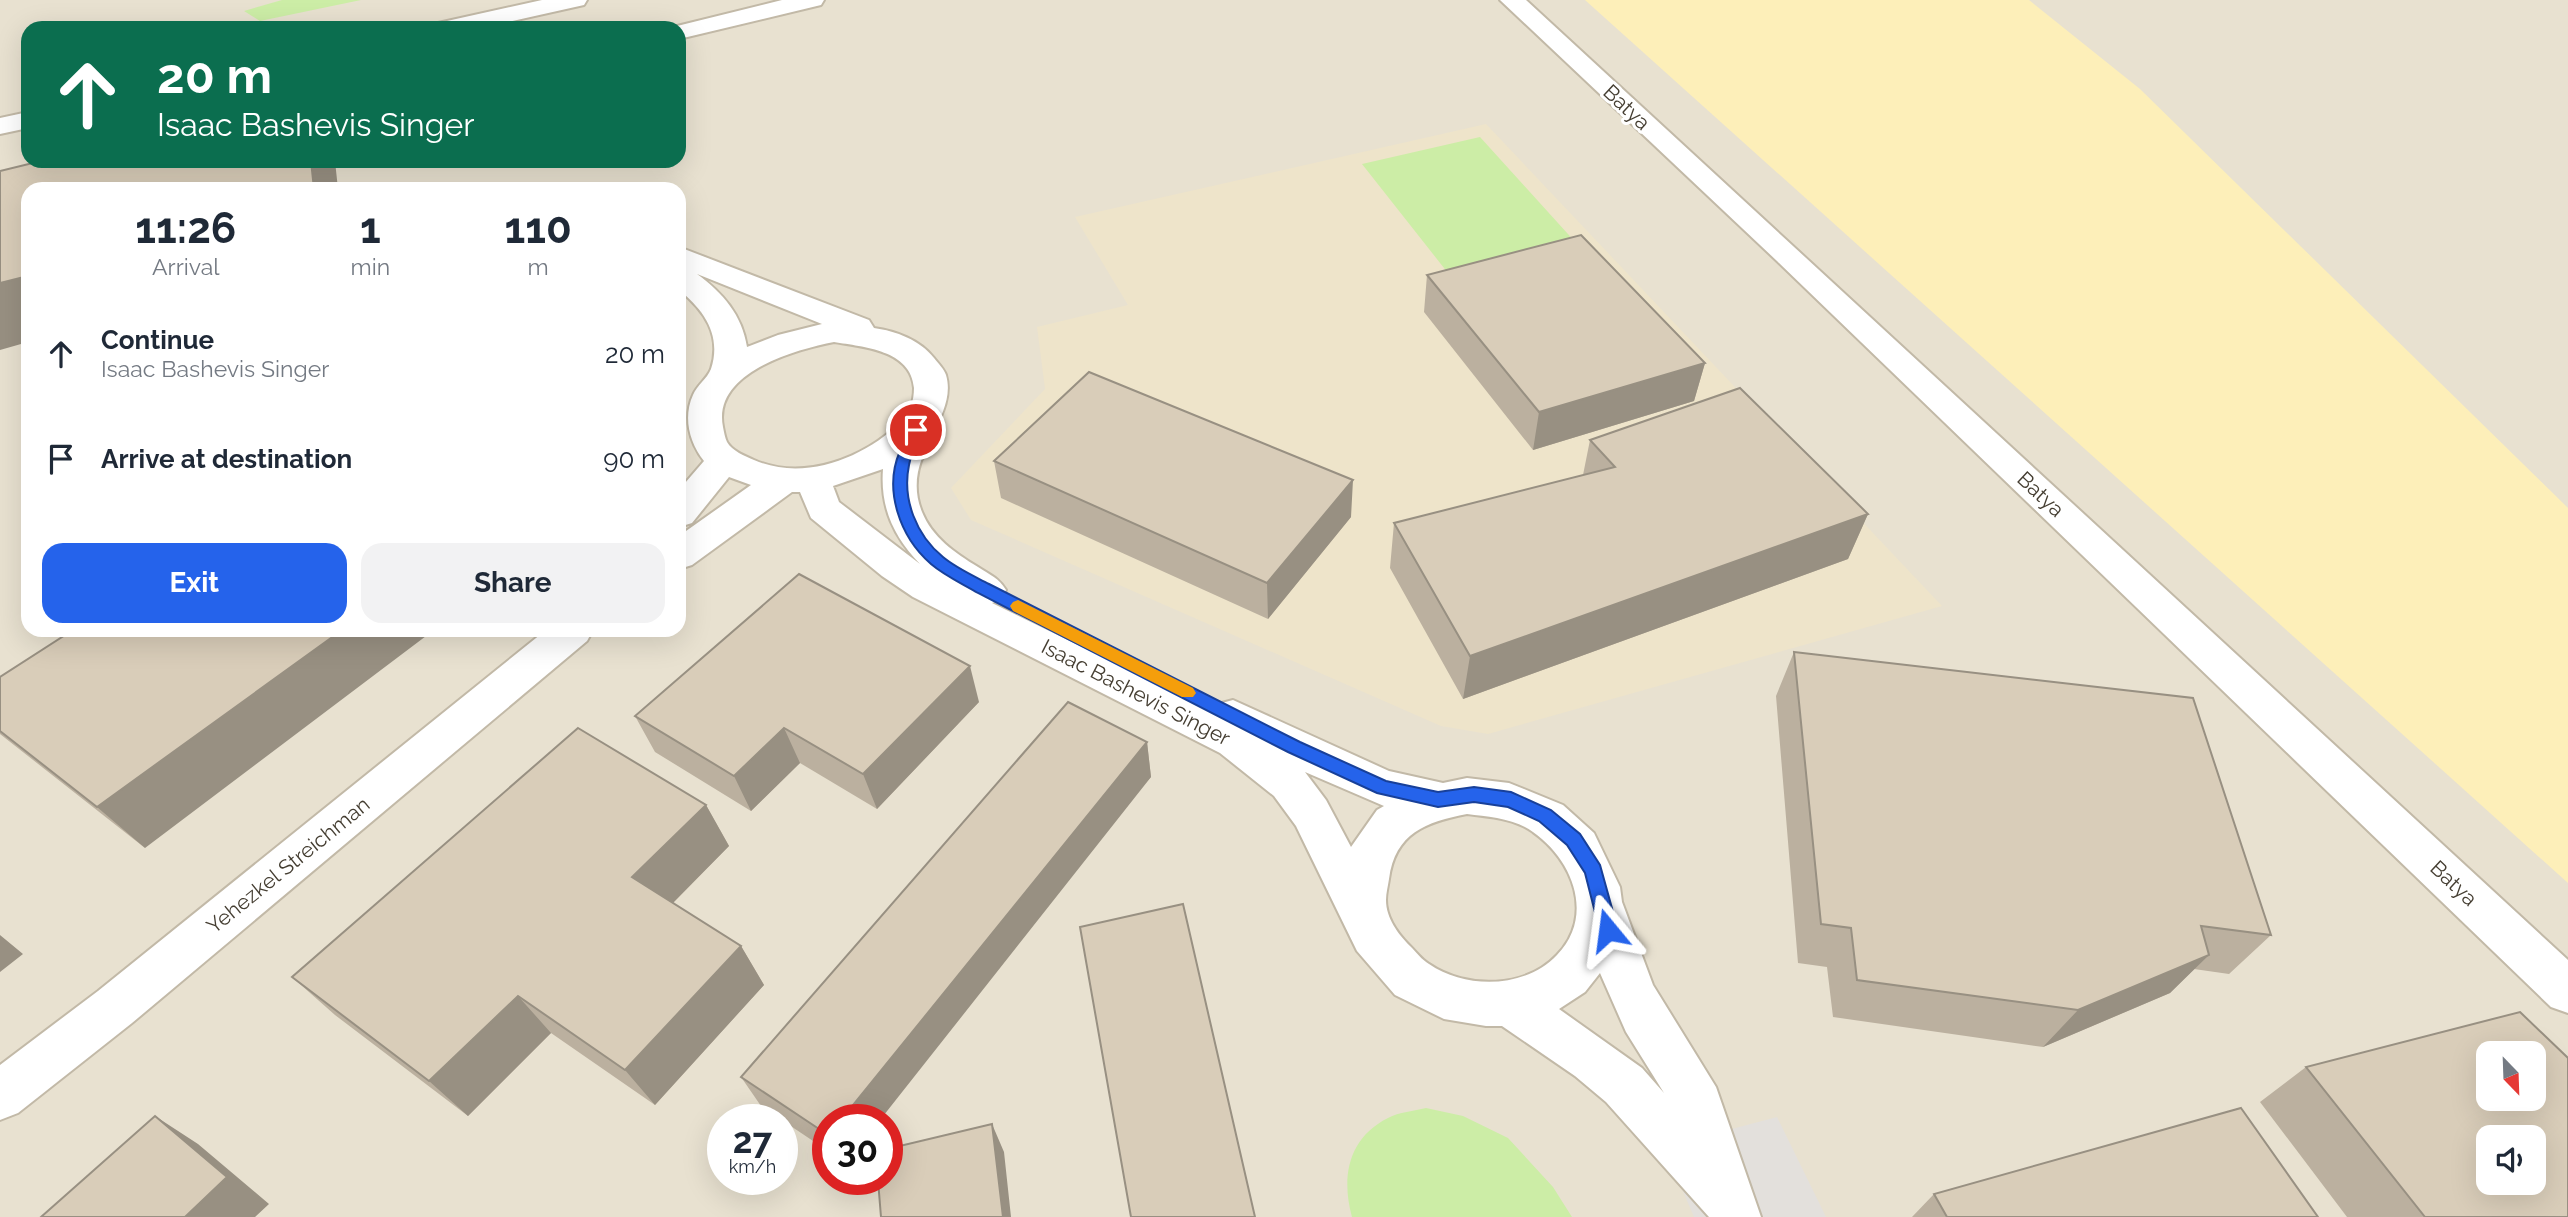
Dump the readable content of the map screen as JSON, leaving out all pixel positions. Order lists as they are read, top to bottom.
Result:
{
  "streets": {
    "street": ["Batya", "Isaac Bashevis Singer", "Yehezkel Streichman"]
  },
  "north": "bottom right",
  "page": {
    "turn": ["20 m", "Isaac Bashevis Singer"],
    "eta": [
      "11:26",
      "Arrival",
      "1",
      "min",
      "110",
      "m"
    ],
    "list": [
      {
        "name": "Continue",
        "note": "Isaac Bashevis Singer",
        "value": "20 m"
      },
      {
        "name": "Arrive at destination",
        "value": "90 m"
      }
    ],
    "buttons": ["Exit", "Share"],
    "speed": "27 km/h",
    "limit": "30"
  }
}
